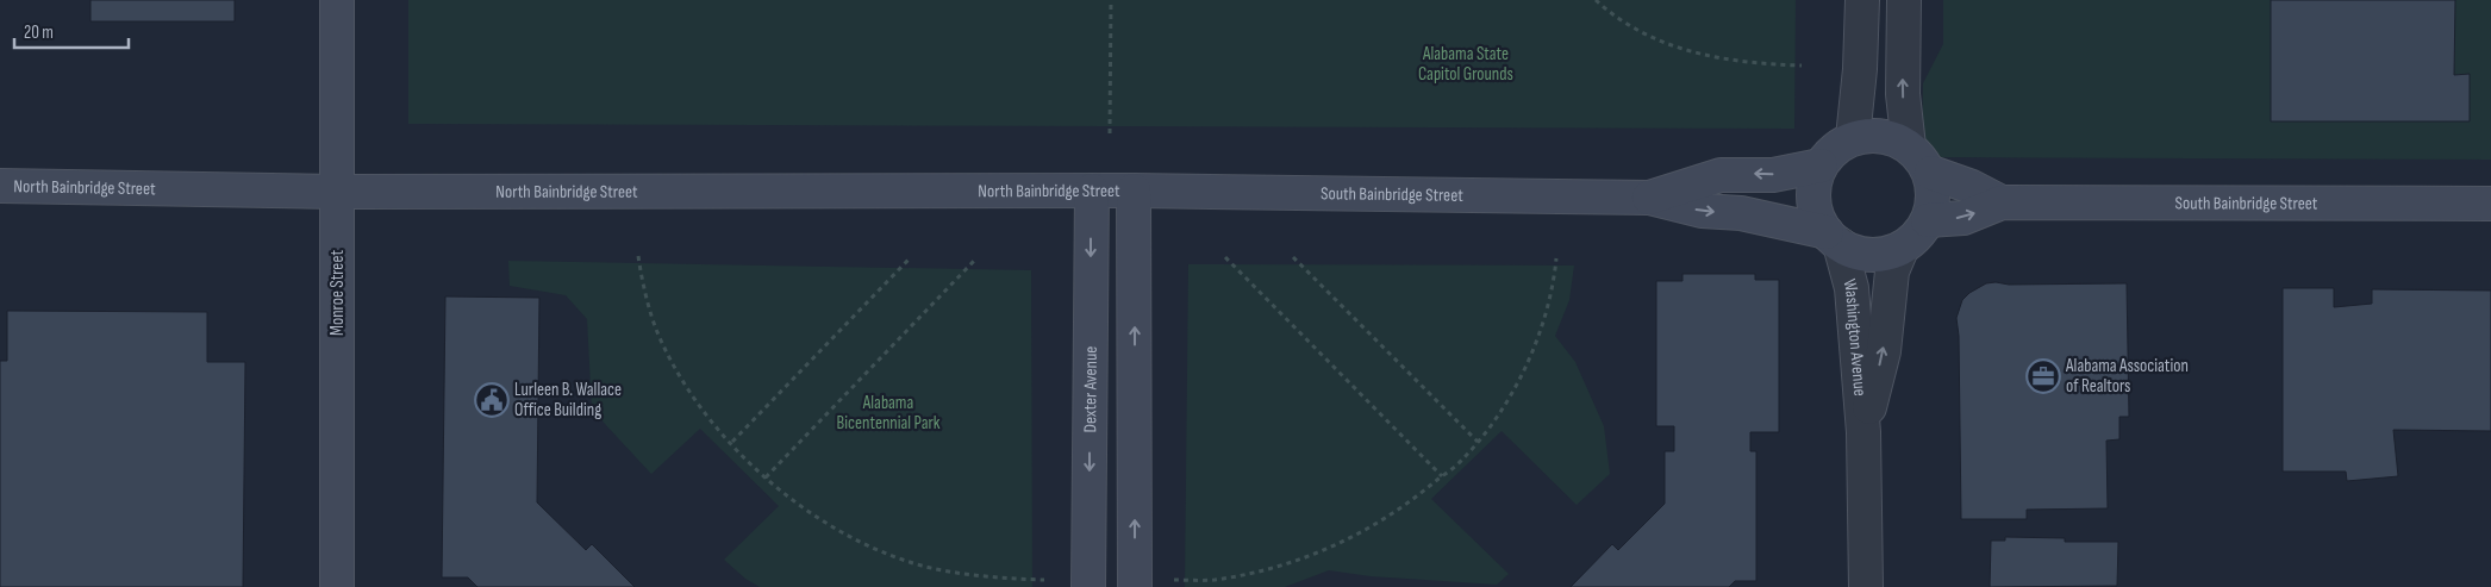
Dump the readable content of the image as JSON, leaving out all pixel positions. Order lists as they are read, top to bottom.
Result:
{
  "streets": {
    "street": [
      "North Bainbridge Street",
      "South Bainbridge Street",
      "Monroe Street",
      "Washington Avenue",
      "Dexter Avenue"
    ]
  },
  "crossings": [
    ["North Bainbridge Street", "South Bainbridge Street"],
    ["North Bainbridge Street", "Monroe Street"],
    ["North Bainbridge Street", "Dexter Avenue"],
    ["South Bainbridge Street", "Washington Avenue"]
  ],
  "parks": ["Alabama State Capitol Grounds", "Alabama Bicentennial Park"],
  "places": {
    "office": ["Alabama Association of Realtors"],
    "public building": ["Lurleen B. Wallace Office Building"]
  },
  "scale_bar": "20 m"
}
